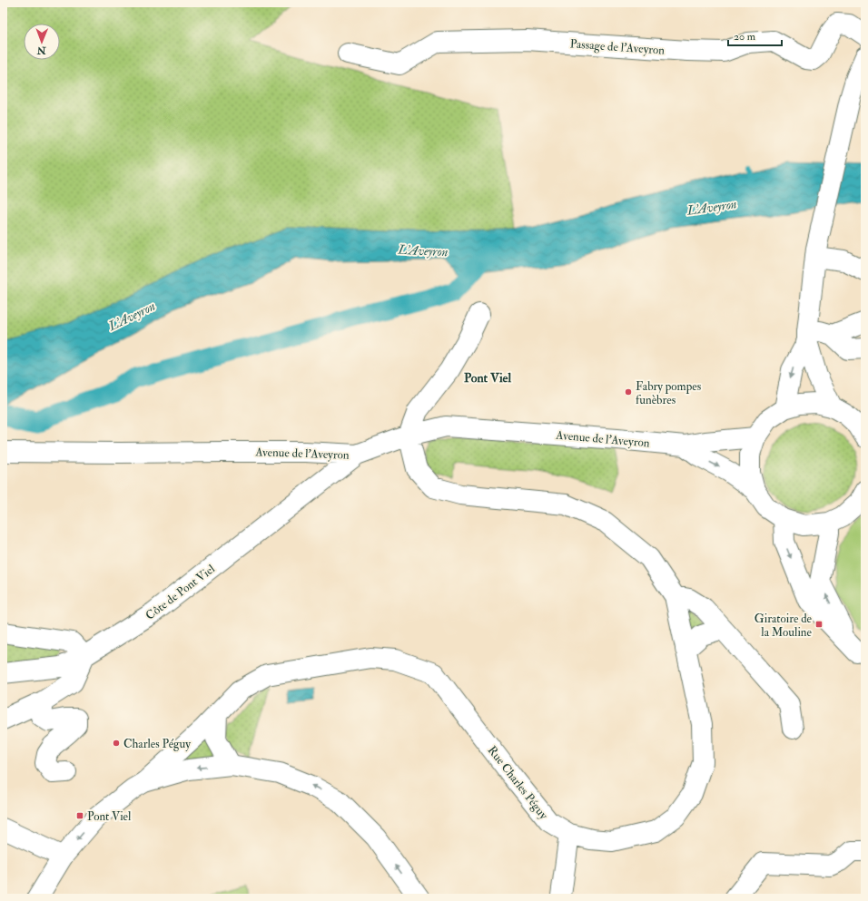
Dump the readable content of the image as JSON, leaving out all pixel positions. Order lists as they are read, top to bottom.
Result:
{
  "streets": {
    "street": [
      "Passage de l'Aveyron",
      "Avenue de l'Aveyron",
      "Côte de Pont Viel",
      "Rue Charles Péguy"
    ]
  },
  "crossings": [
    ["Avenue de l'Aveyron", "Côte de Pont Viel"],
    ["Avenue de l'Aveyron", "Rue Charles Péguy"]
  ],
  "districts": ["Pont Viel"],
  "water": ["L'Aveyron"],
  "places": {
    "other": ["Fabry pompes funèbres", "Charles Péguy"],
    "transit": ["Giratoire de la Mouline", "Pont Viel"]
  },
  "scale_bar": "20 m",
  "north": "bottom"
}
